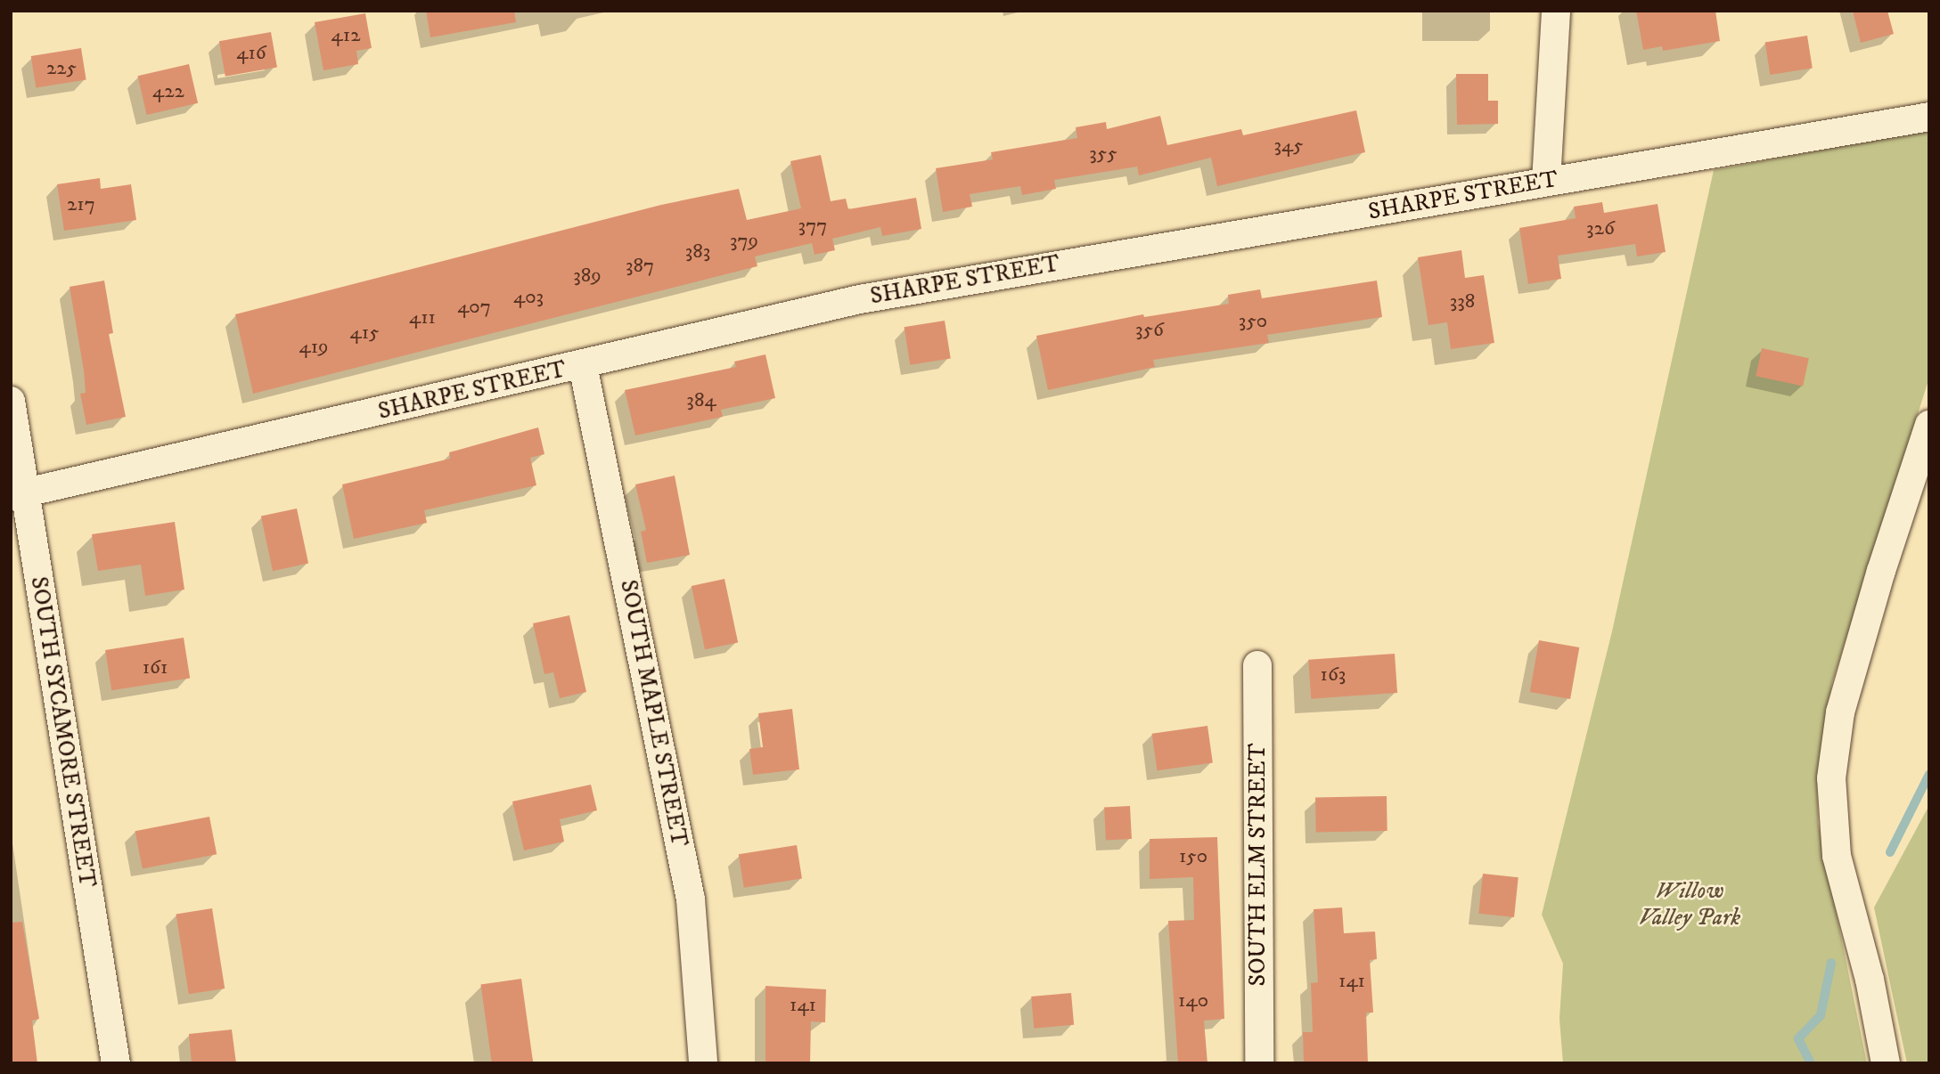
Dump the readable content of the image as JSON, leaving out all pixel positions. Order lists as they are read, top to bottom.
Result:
{
  "streets": {
    "street": [
      "SHARPE STREET",
      "SOUTH MAPLE STREET",
      "SOUTH SYCAMORE STREET",
      "SOUTH ELM STREET"
    ]
  },
  "crossings": [
    ["SHARPE STREET", "SOUTH MAPLE STREET"],
    ["SHARPE STREET", "SOUTH SYCAMORE STREET"]
  ],
  "parks": ["Willow Valley Park"],
  "house_numbers": [
    "412",
    "416",
    "225",
    "422",
    "345",
    "355",
    "217",
    "377",
    "326",
    "379",
    "383",
    "387",
    "389",
    "403",
    "338",
    "407",
    "411",
    "350",
    "356",
    "415",
    "419",
    "384",
    "161",
    "163",
    "150",
    "141",
    "140",
    "141"
  ]
}
